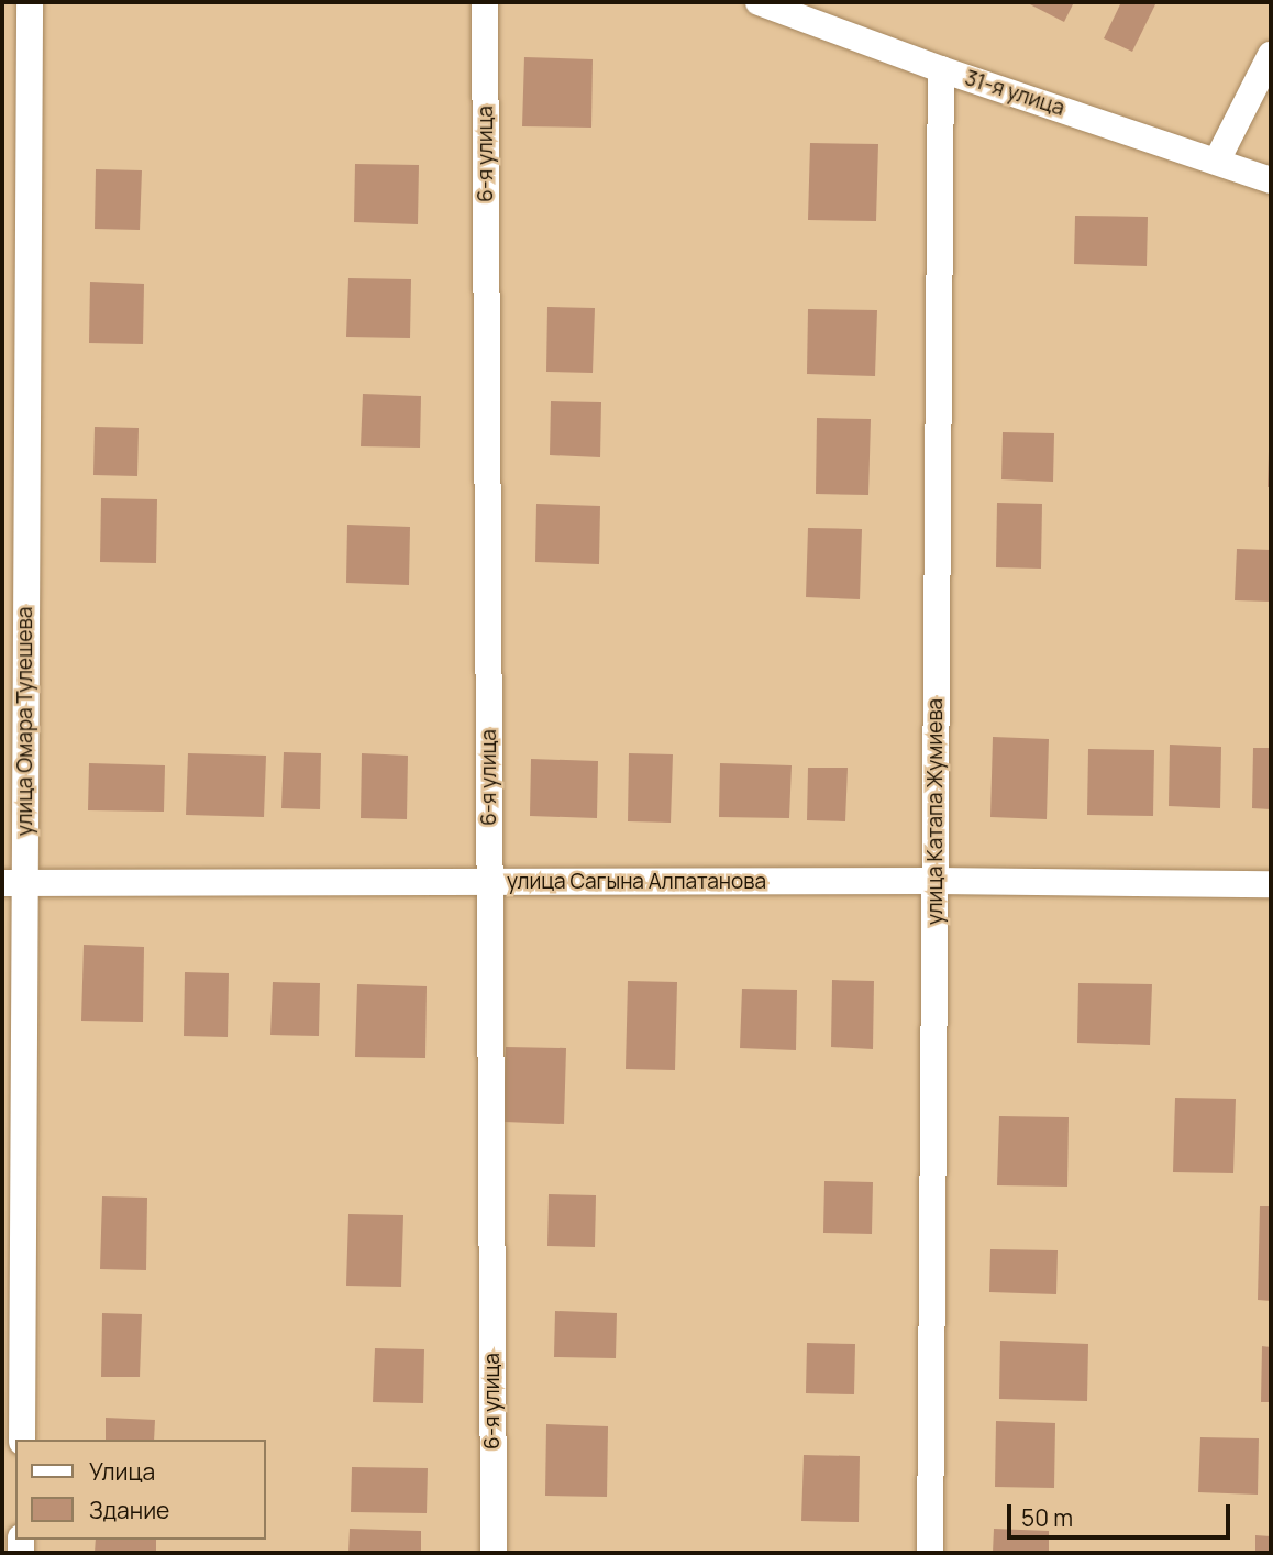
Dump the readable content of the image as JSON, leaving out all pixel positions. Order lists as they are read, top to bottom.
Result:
{
  "streets": {
    "street": [
      "31-я улица",
      "6-я улица",
      "улица Омара Тулешева",
      "улица Катапа Жумиева",
      "улица Сагына Алпатанова"
    ]
  },
  "crossings": [
    ["31-я улица", "улица Катапа Жумиева"],
    ["6-я улица", "улица Сагына Алпатанова"],
    ["улица Омара Тулешева", "улица Сагына Алпатанова"],
    ["улица Катапа Жумиева", "улица Сагына Алпатанова"]
  ],
  "legend": ["Улица", "Здание"],
  "scale_bar": "50 m"
}
